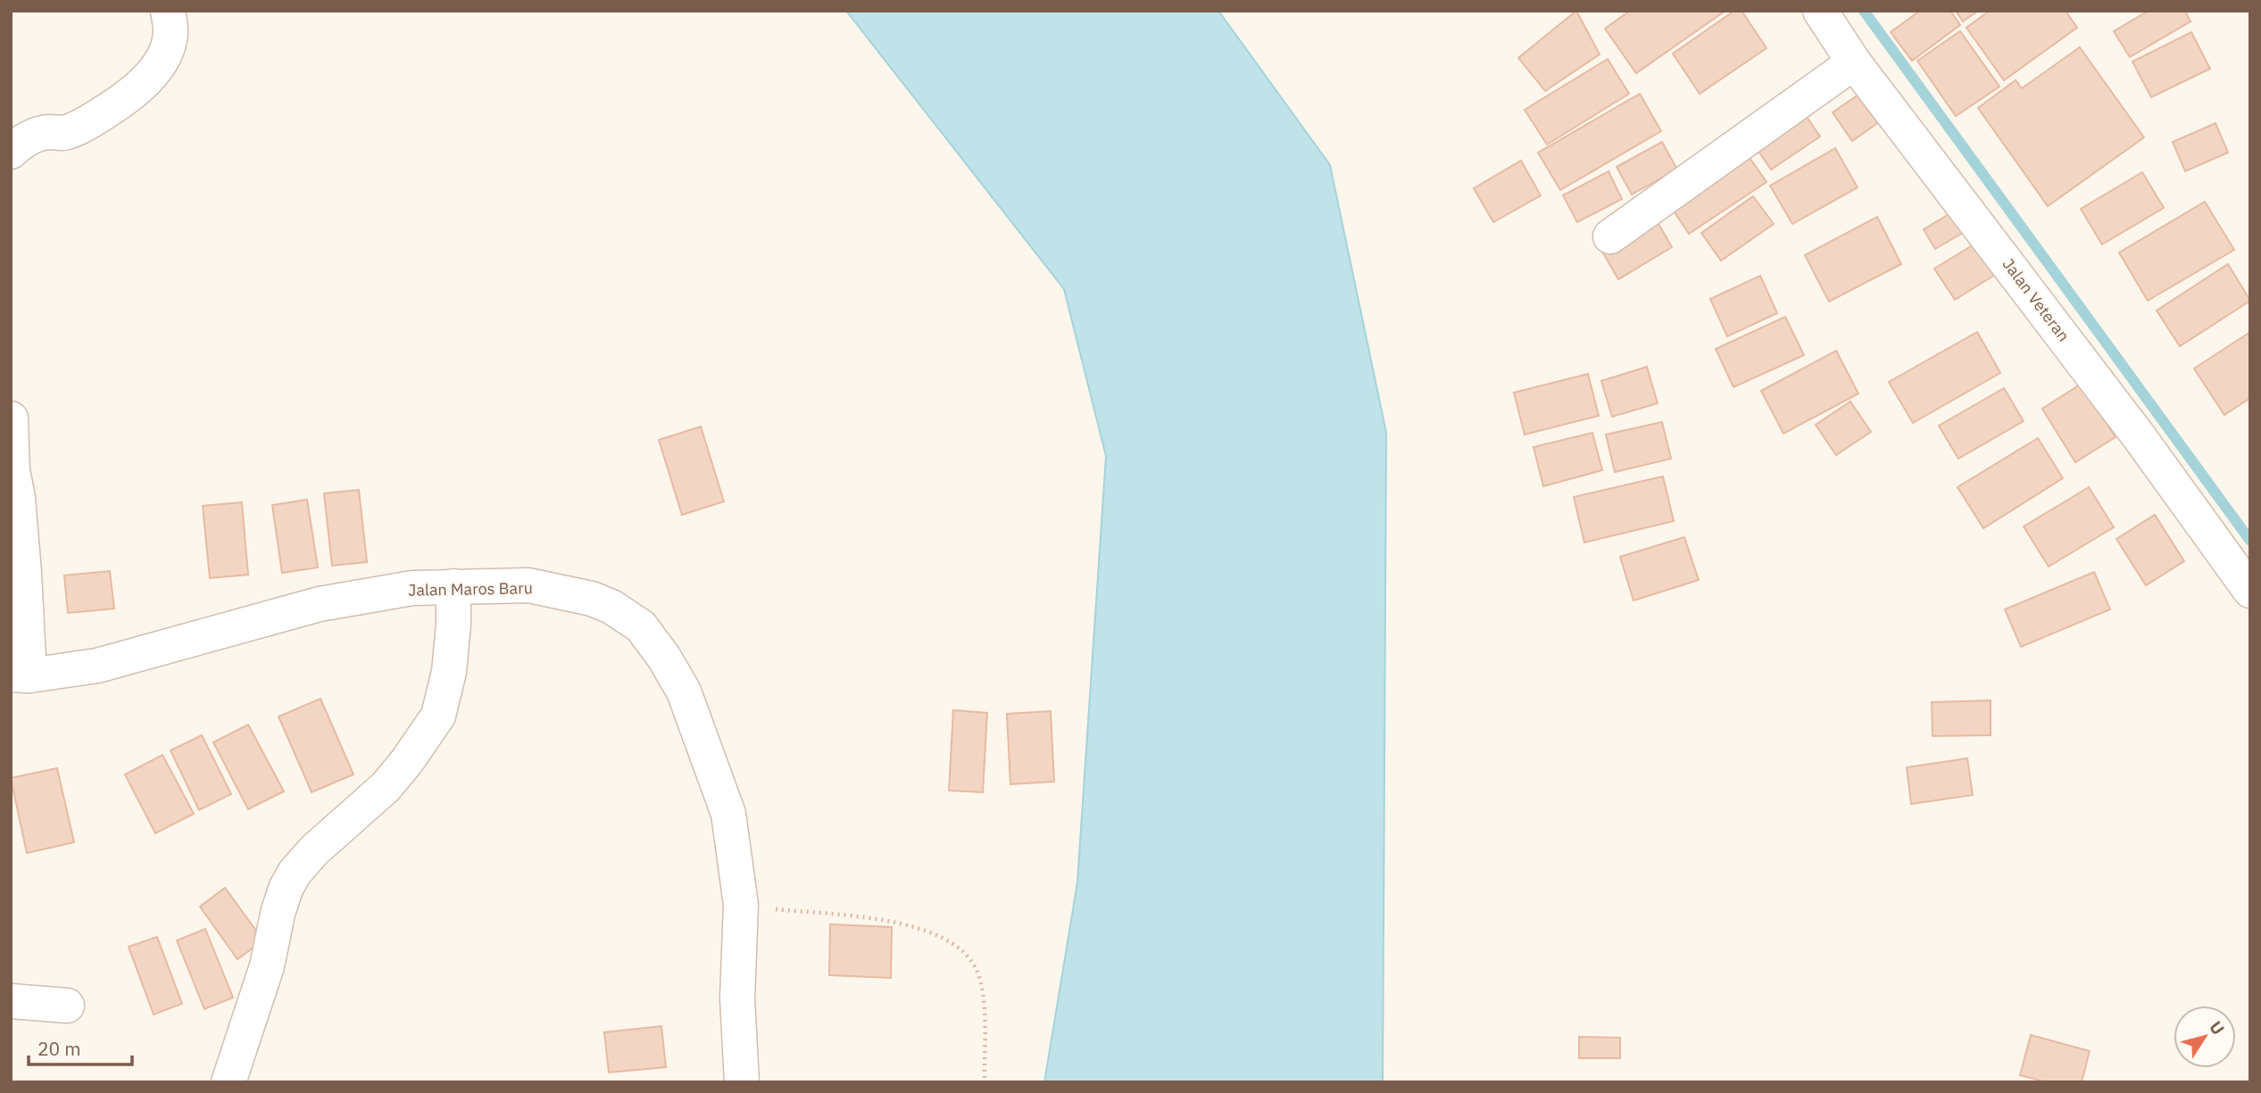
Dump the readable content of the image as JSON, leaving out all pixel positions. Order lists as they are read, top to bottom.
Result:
{
  "streets": {
    "street": ["Jalan Veteran", "Jalan Maros Baru"]
  },
  "scale_bar": "20 m",
  "north": "top right"
}
